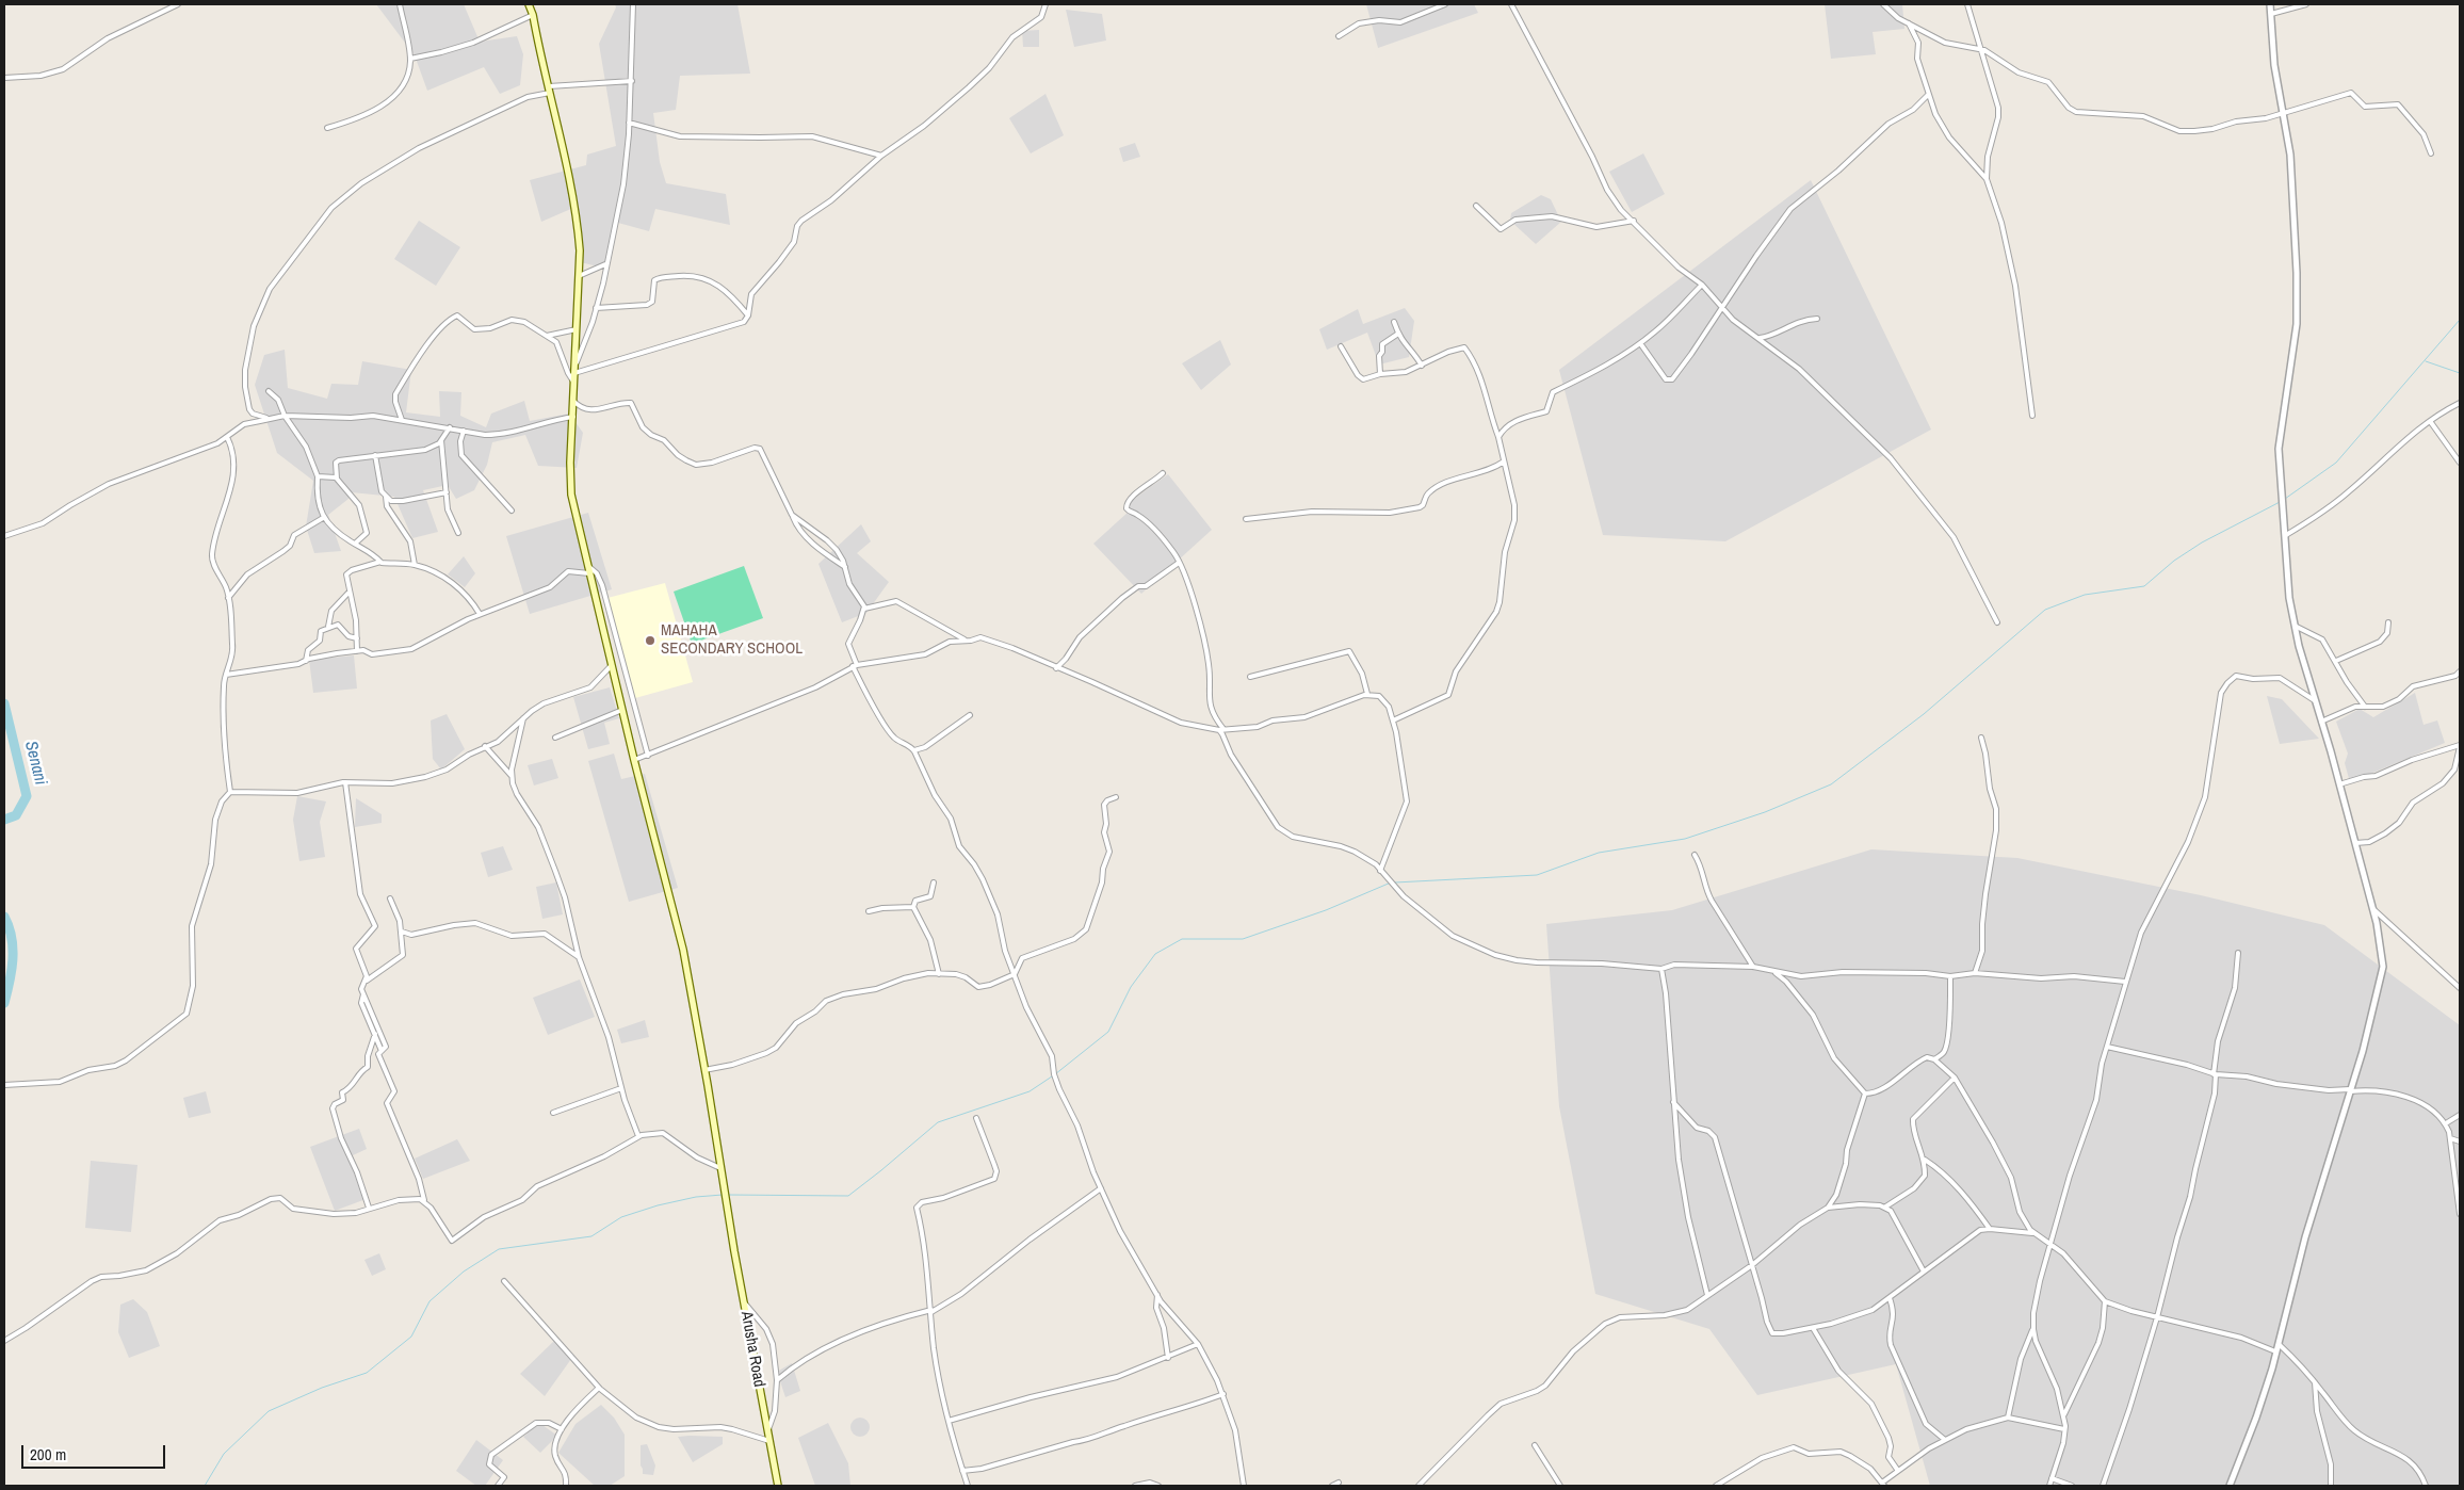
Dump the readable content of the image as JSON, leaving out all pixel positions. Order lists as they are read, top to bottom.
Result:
{
  "streets": {
    "main road": ["Arusha Road"]
  },
  "water": ["Senani"],
  "places": ["MAHAHA SECONDARY SCHOOL"],
  "scale_bar": "200 m"
}
